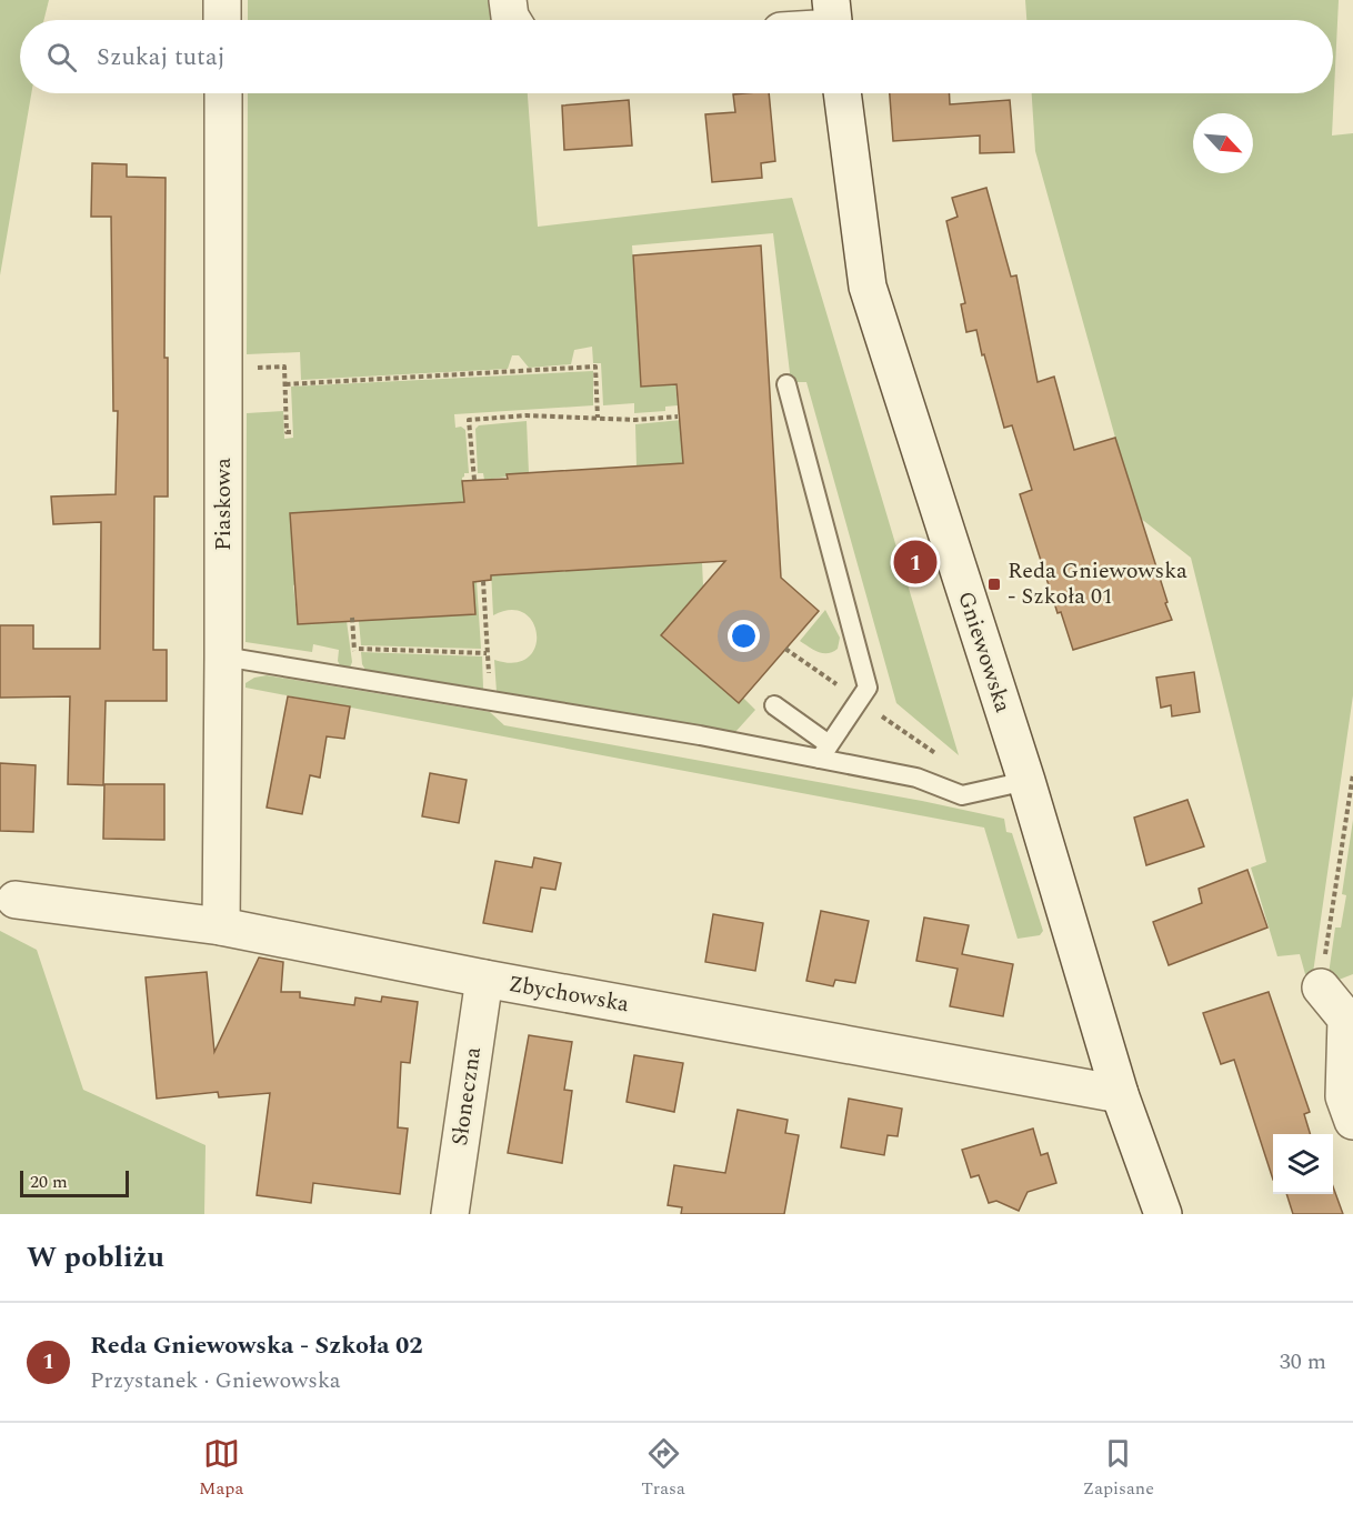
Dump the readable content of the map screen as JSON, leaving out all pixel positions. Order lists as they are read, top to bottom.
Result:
{
  "streets": {
    "street": [
      "Piaskowa",
      "Gniewowska",
      "Zbychowska",
      "Słoneczna"
    ]
  },
  "crossings": [
    ["Piaskowa", "Zbychowska"],
    ["Gniewowska", "Zbychowska"],
    ["Zbychowska", "Słoneczna"]
  ],
  "places": {
    "transit": ["Reda Gniewowska - Szkoła 01"]
  },
  "scale_bar": "20 m",
  "north": "bottom right",
  "page": {
    "search": "Szukaj tutaj",
    "pins": "1",
    "scale": "20 m",
    "heading": "W pobliżu",
    "list": [
      {
        "mark": "1",
        "name": "Reda Gniewowska - Szkoła 02",
        "note": "Przystanek · Gniewowska",
        "value": "30 m"
      }
    ],
    "nav": ["Mapa", "Trasa", "Zapisane"]
  }
}
